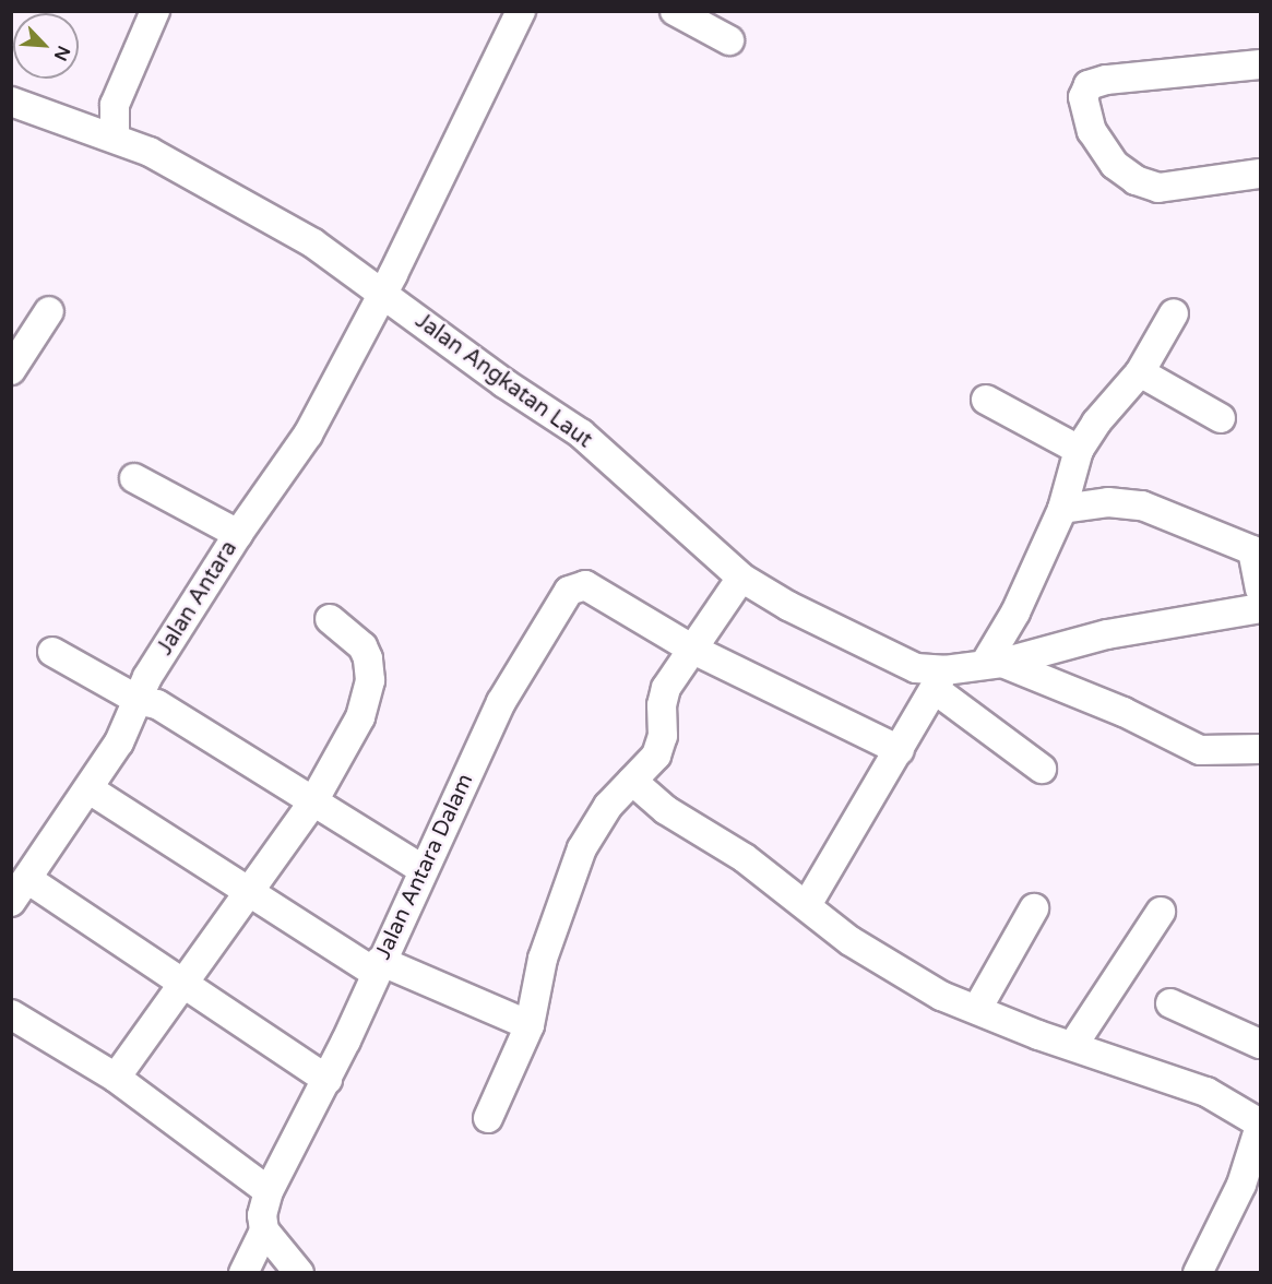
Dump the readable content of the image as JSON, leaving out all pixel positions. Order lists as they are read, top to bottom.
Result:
{
  "streets": {
    "street": ["Jalan Angkatan Laut", "Jalan Antara", "Jalan Antara Dalam"]
  },
  "crossings": [
    ["Jalan Angkatan Laut", "Jalan Antara"]
  ],
  "north": "bottom right"
}
